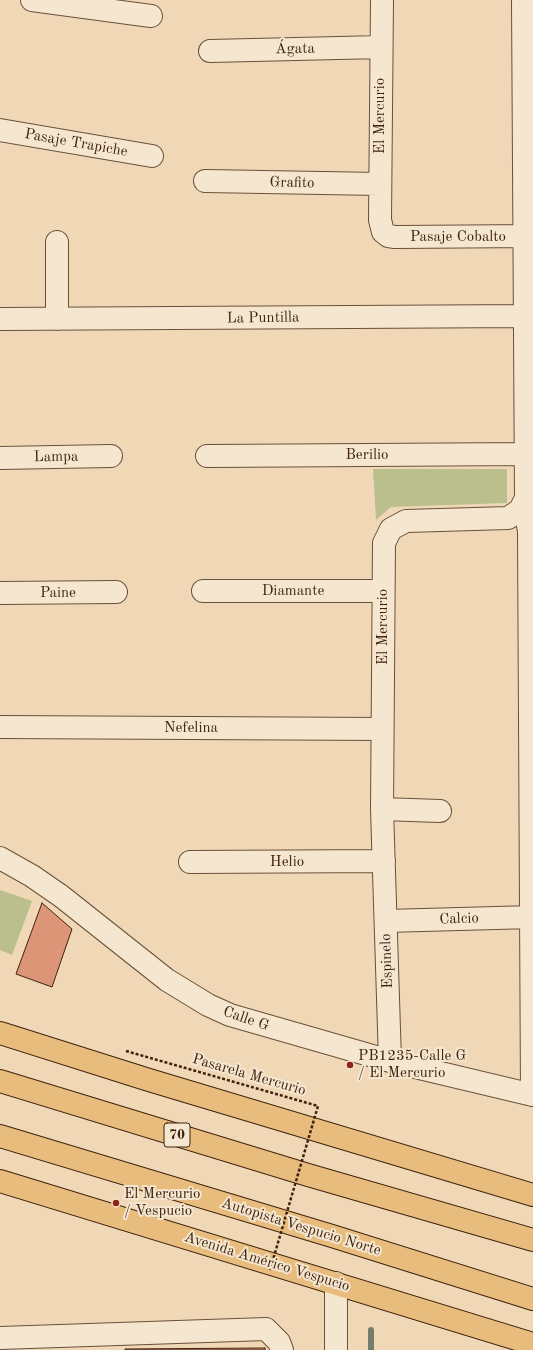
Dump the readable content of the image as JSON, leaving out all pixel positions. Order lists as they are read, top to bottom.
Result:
{
  "streets": {
    "main road": ["70", "Autopista Vespucio Norte", "Avenida Américo Vespucio"],
    "street": [
      "Ágata",
      "El Mercurio",
      "Pasaje Trapiche",
      "Grafito",
      "Pasaje Cobalto",
      "La Puntilla",
      "Berilio",
      "Lampa",
      "Diamante",
      "Paine",
      "Nefelina",
      "Helio",
      "Calcio",
      "Espinelo",
      "Calle G"
    ],
    "path": ["Pasarela Mercurio"]
  },
  "crossings": [
    ["Ágata", "El Mercurio"],
    ["El Mercurio", "Grafito"],
    ["El Mercurio", "Pasaje Cobalto"],
    ["El Mercurio", "Diamante"],
    ["El Mercurio", "Nefelina"],
    ["El Mercurio", "Helio"],
    ["El Mercurio", "Espinelo"],
    ["Helio", "Espinelo"],
    ["Calcio", "Espinelo"],
    ["Espinelo", "Calle G"]
  ],
  "places": ["PB1235-Calle G / El Mercurio", "El Mercurio / Vespucio"]
}
